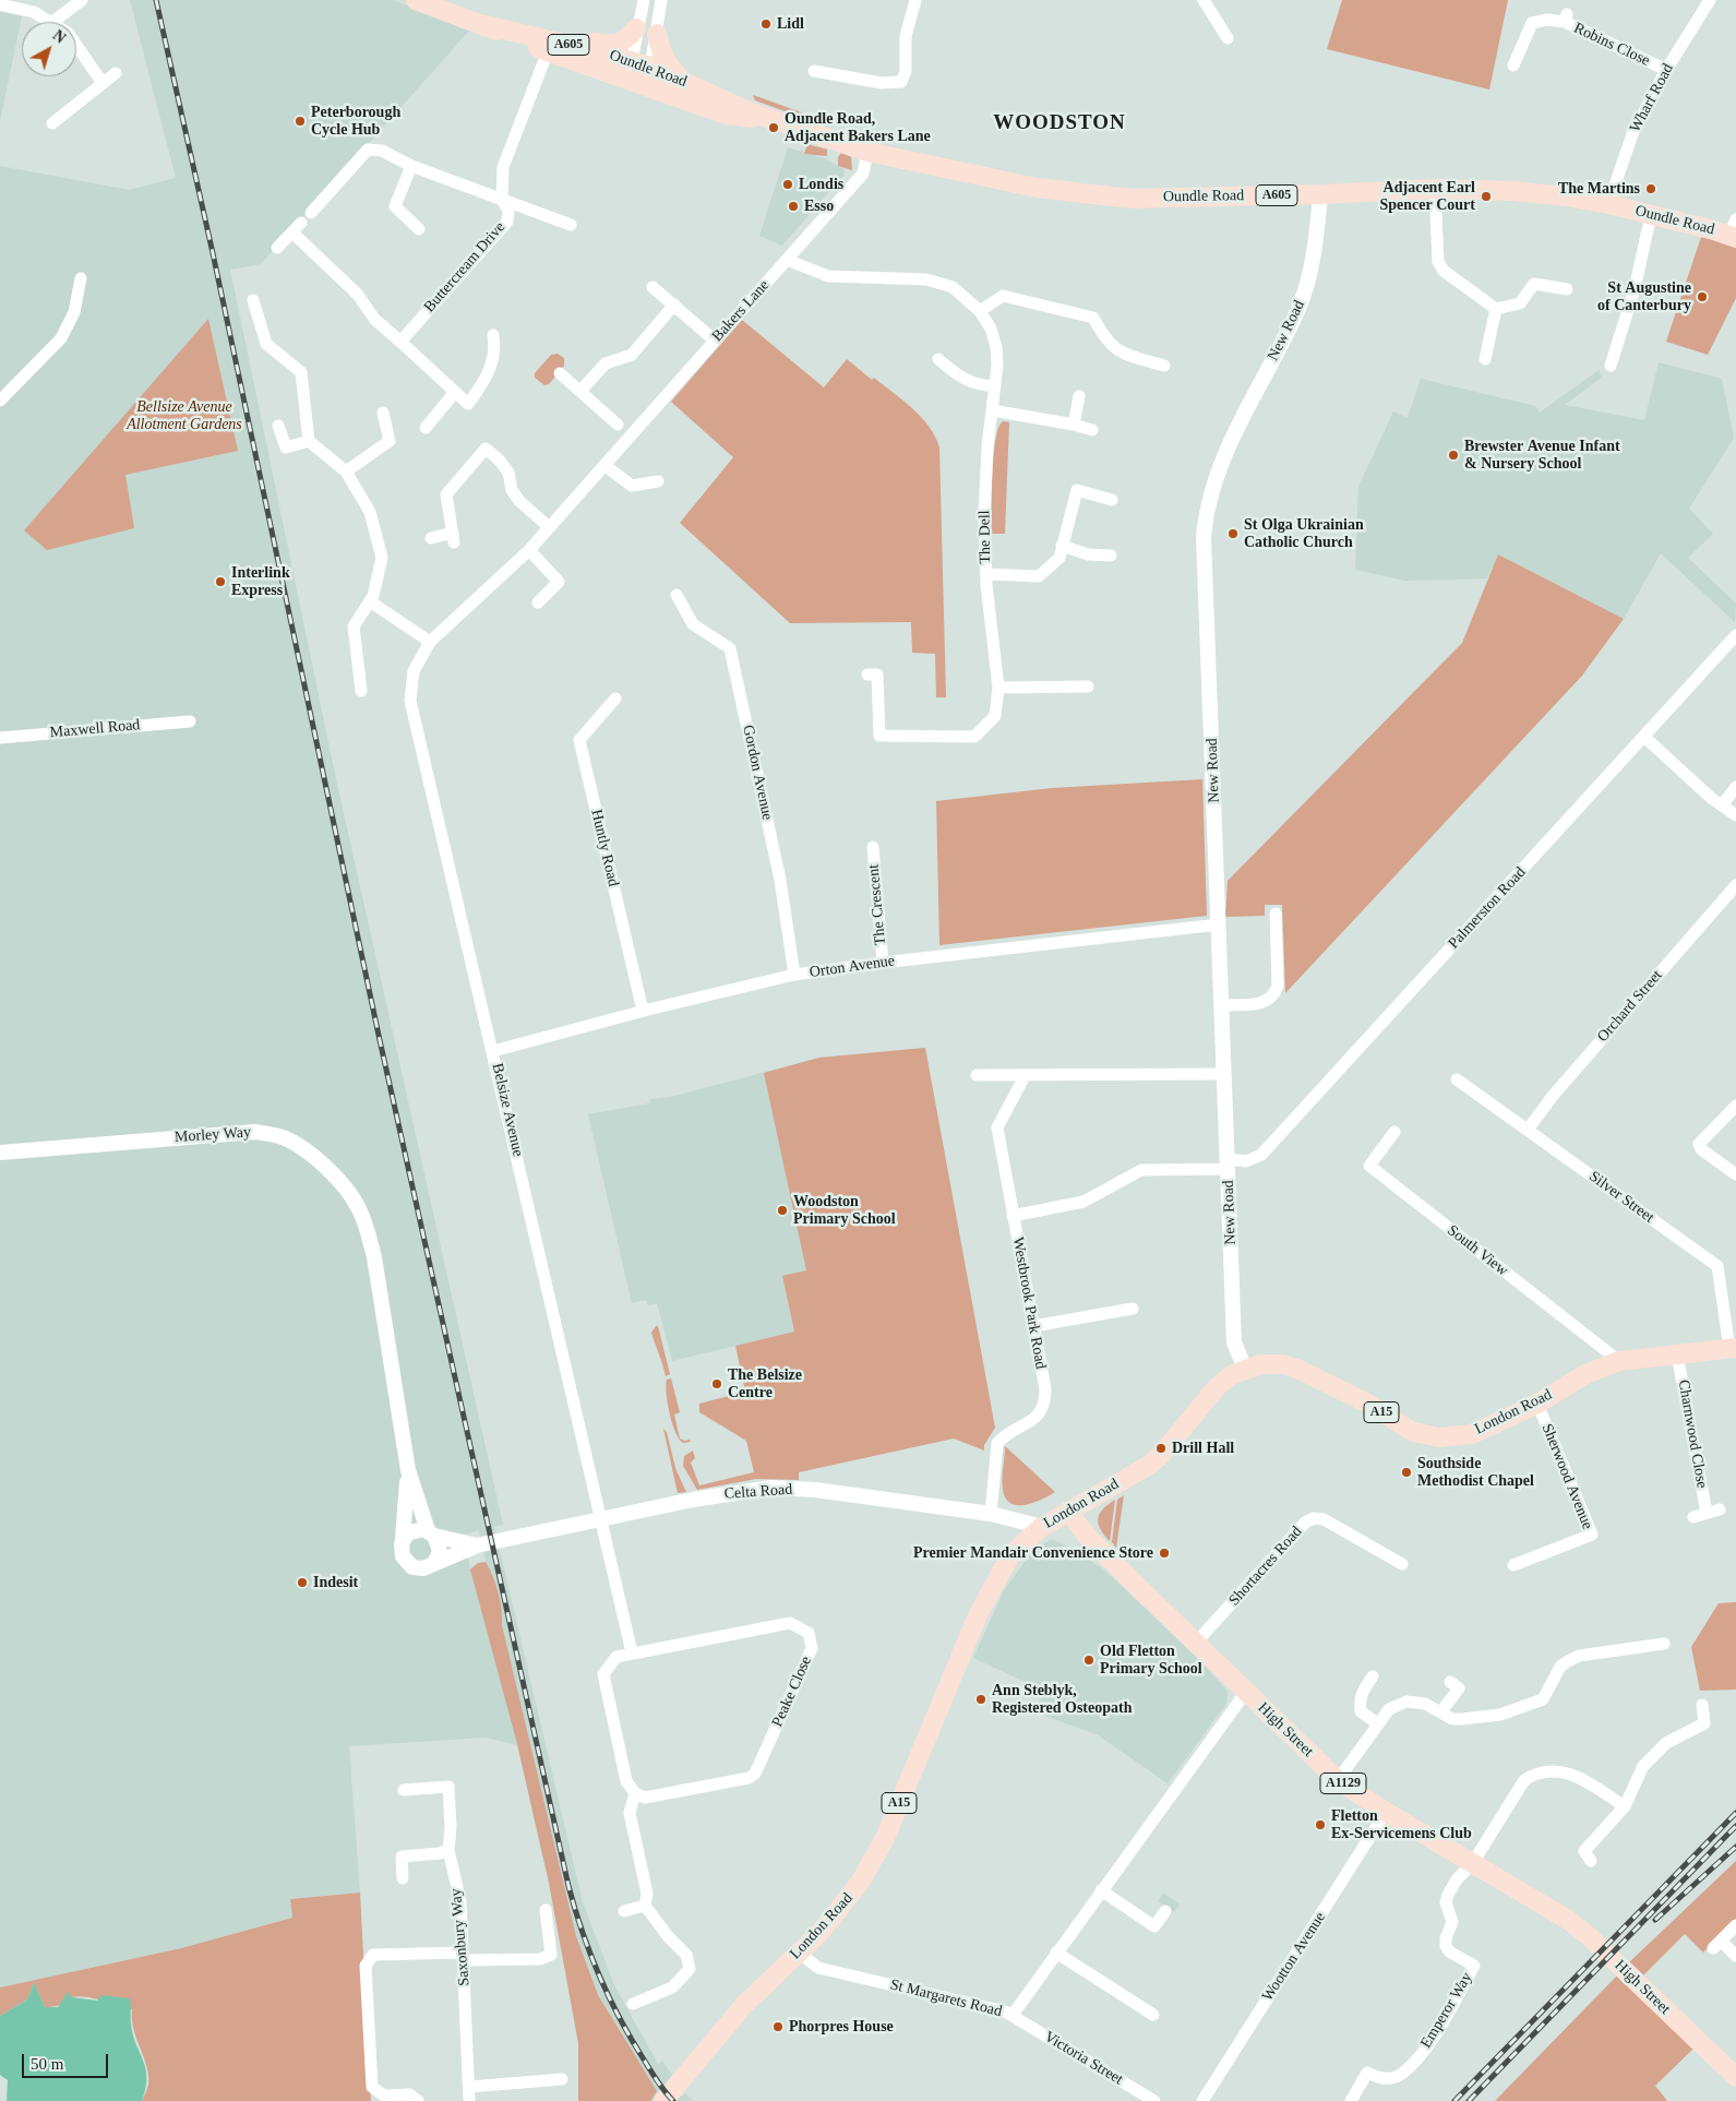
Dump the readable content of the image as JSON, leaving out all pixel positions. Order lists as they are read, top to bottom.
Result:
{
  "streets": {
    "main road": [
      "A605",
      "Oundle Road",
      "A15",
      "London Road",
      "High Street",
      "A1129"
    ],
    "street": [
      "Robins Close",
      "Wharf Road",
      "Buttercream Drive",
      "Bakers Lane",
      "New Road",
      "The Dell",
      "Maxwell Road",
      "Gordon Avenue",
      "Huntly Road",
      "The Crescent",
      "Palmerston Road",
      "Orton Avenue",
      "Orchard Street",
      "Belsize Avenue",
      "Morley Way",
      "Silver Street",
      "South View",
      "Westbrook Park Road",
      "Charnwood Close",
      "Sherwood Avenue",
      "Celta Road",
      "Shortacres Road",
      "Peake Close",
      "Saxonbury Way",
      "Wootton Avenue",
      "St Margarets Road",
      "Emperor Way",
      "Victoria Street"
    ]
  },
  "crossings": [
    ["Robins Close", "Wharf Road"],
    ["Oundle Road", "Wharf Road"],
    ["Oundle Road", "Buttercream Drive"],
    ["Oundle Road", "Bakers Lane"],
    ["Oundle Road", "New Road"],
    ["Bakers Lane", "The Dell"],
    ["Bakers Lane", "Belsize Avenue"],
    ["New Road", "Palmerston Road"],
    ["New Road", "Orton Avenue"],
    ["New Road", "London Road"],
    ["Gordon Avenue", "Orton Avenue"],
    ["Huntly Road", "Orton Avenue"],
    ["The Crescent", "Orton Avenue"],
    ["Palmerston Road", "Westbrook Park Road"],
    ["Orton Avenue", "Belsize Avenue"],
    ["Orchard Street", "Silver Street"],
    ["Belsize Avenue", "Celta Road"],
    ["Morley Way", "Celta Road"],
    ["Silver Street", "London Road"],
    ["South View", "London Road"],
    ["Westbrook Park Road", "Celta Road"],
    ["London Road", "Charnwood Close"],
    ["London Road", "Sherwood Avenue"],
    ["London Road", "Celta Road"],
    ["London Road", "High Street"],
    ["London Road", "St Margarets Road"],
    ["Shortacres Road", "High Street"],
    ["High Street", "Wootton Avenue"],
    ["High Street", "St Margarets Road"],
    ["High Street", "Emperor Way"],
    ["St Margarets Road", "Victoria Street"]
  ],
  "districts": ["WOODSTON"],
  "parks": ["Bellsize Avenue Allotment Gardens"],
  "places": [
    "Lidl",
    "Peterborough Cycle Hub",
    "Oundle Road, Adjacent Bakers Lane",
    "Londis",
    "The Martins",
    "Adjacent Earl Spencer Court",
    "Esso",
    "St Augustine of Canterbury",
    "Brewster Avenue Infant & Nursery School",
    "St Olga Ukrainian Catholic Church",
    "Interlink Express",
    "Woodston Primary School",
    "The Belsize Centre",
    "Drill Hall",
    "Southside Methodist Chapel",
    "Premier Mandair Convenience Store",
    "Indesit",
    "Old Fletton Primary School",
    "Ann Steblyk, Registered Osteopath",
    "Fletton Ex-Servicemens Club",
    "Phorpres House"
  ],
  "scale_bar": "50 m",
  "north": "top right"
}
